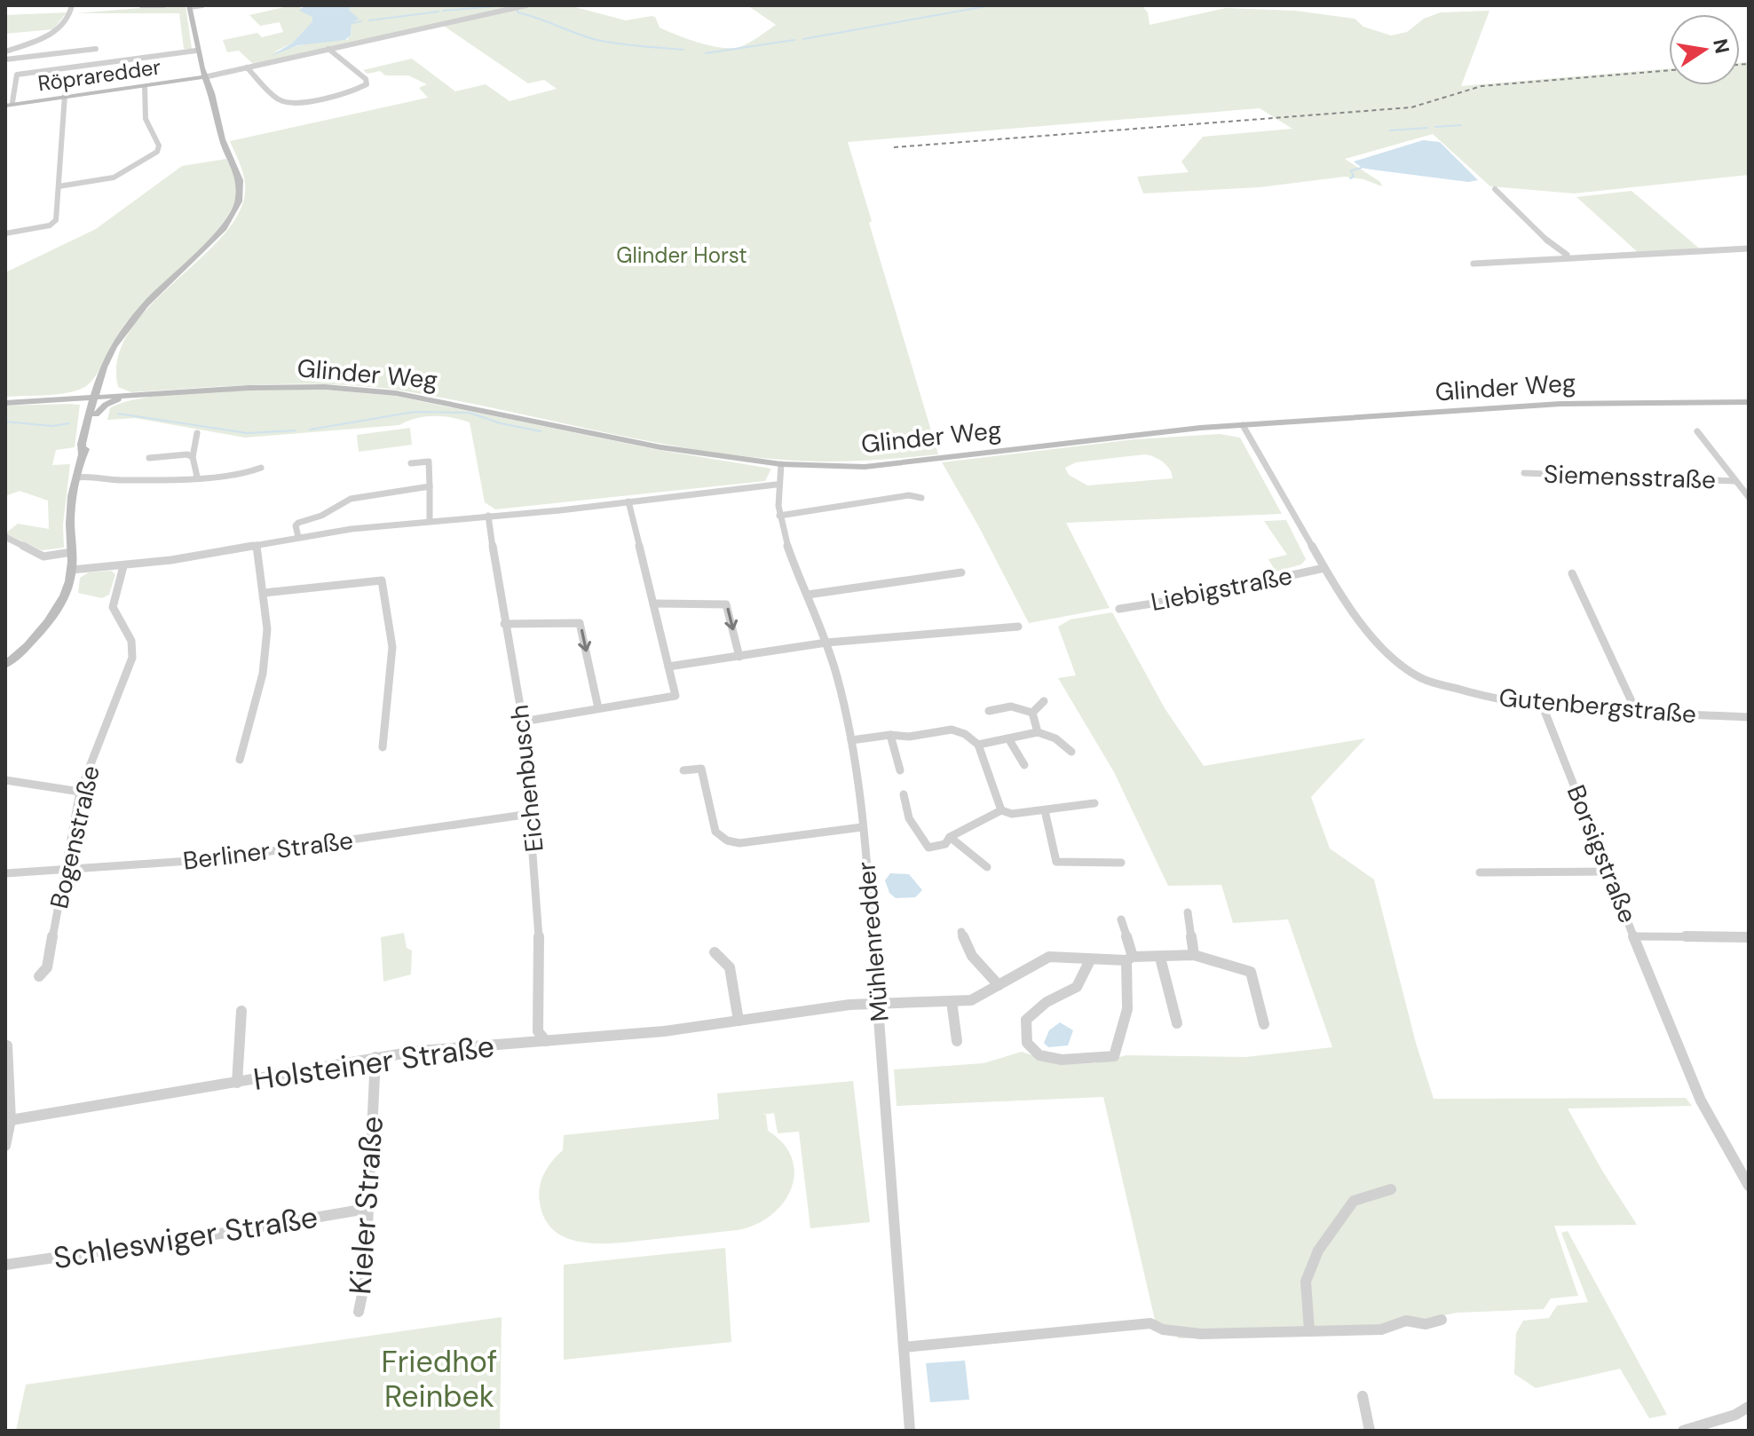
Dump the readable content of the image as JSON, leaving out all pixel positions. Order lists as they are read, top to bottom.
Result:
{
  "streets": {
    "main road": ["Röpraredder", "Glinder Weg"],
    "street": [
      "Siemensstraße",
      "Liebigstraße",
      "Gutenbergstraße",
      "Eichenbusch",
      "Bogenstraße",
      "Berliner Straße",
      "Borsigstraße",
      "Mühlenredder",
      "Holsteiner Straße",
      "Kieler Straße",
      "Schleswiger Straße"
    ]
  },
  "crossings": [
    ["Glinder Weg", "Gutenbergstraße"],
    ["Glinder Weg", "Mühlenredder"],
    ["Liebigstraße", "Gutenbergstraße"],
    ["Gutenbergstraße", "Borsigstraße"],
    ["Eichenbusch", "Berliner Straße"],
    ["Eichenbusch", "Holsteiner Straße"],
    ["Bogenstraße", "Berliner Straße"],
    ["Mühlenredder", "Holsteiner Straße"],
    ["Holsteiner Straße", "Kieler Straße"],
    ["Kieler Straße", "Schleswiger Straße"]
  ],
  "parks": ["Glinder Horst", "Friedhof Reinbek"],
  "north": "right"
}
